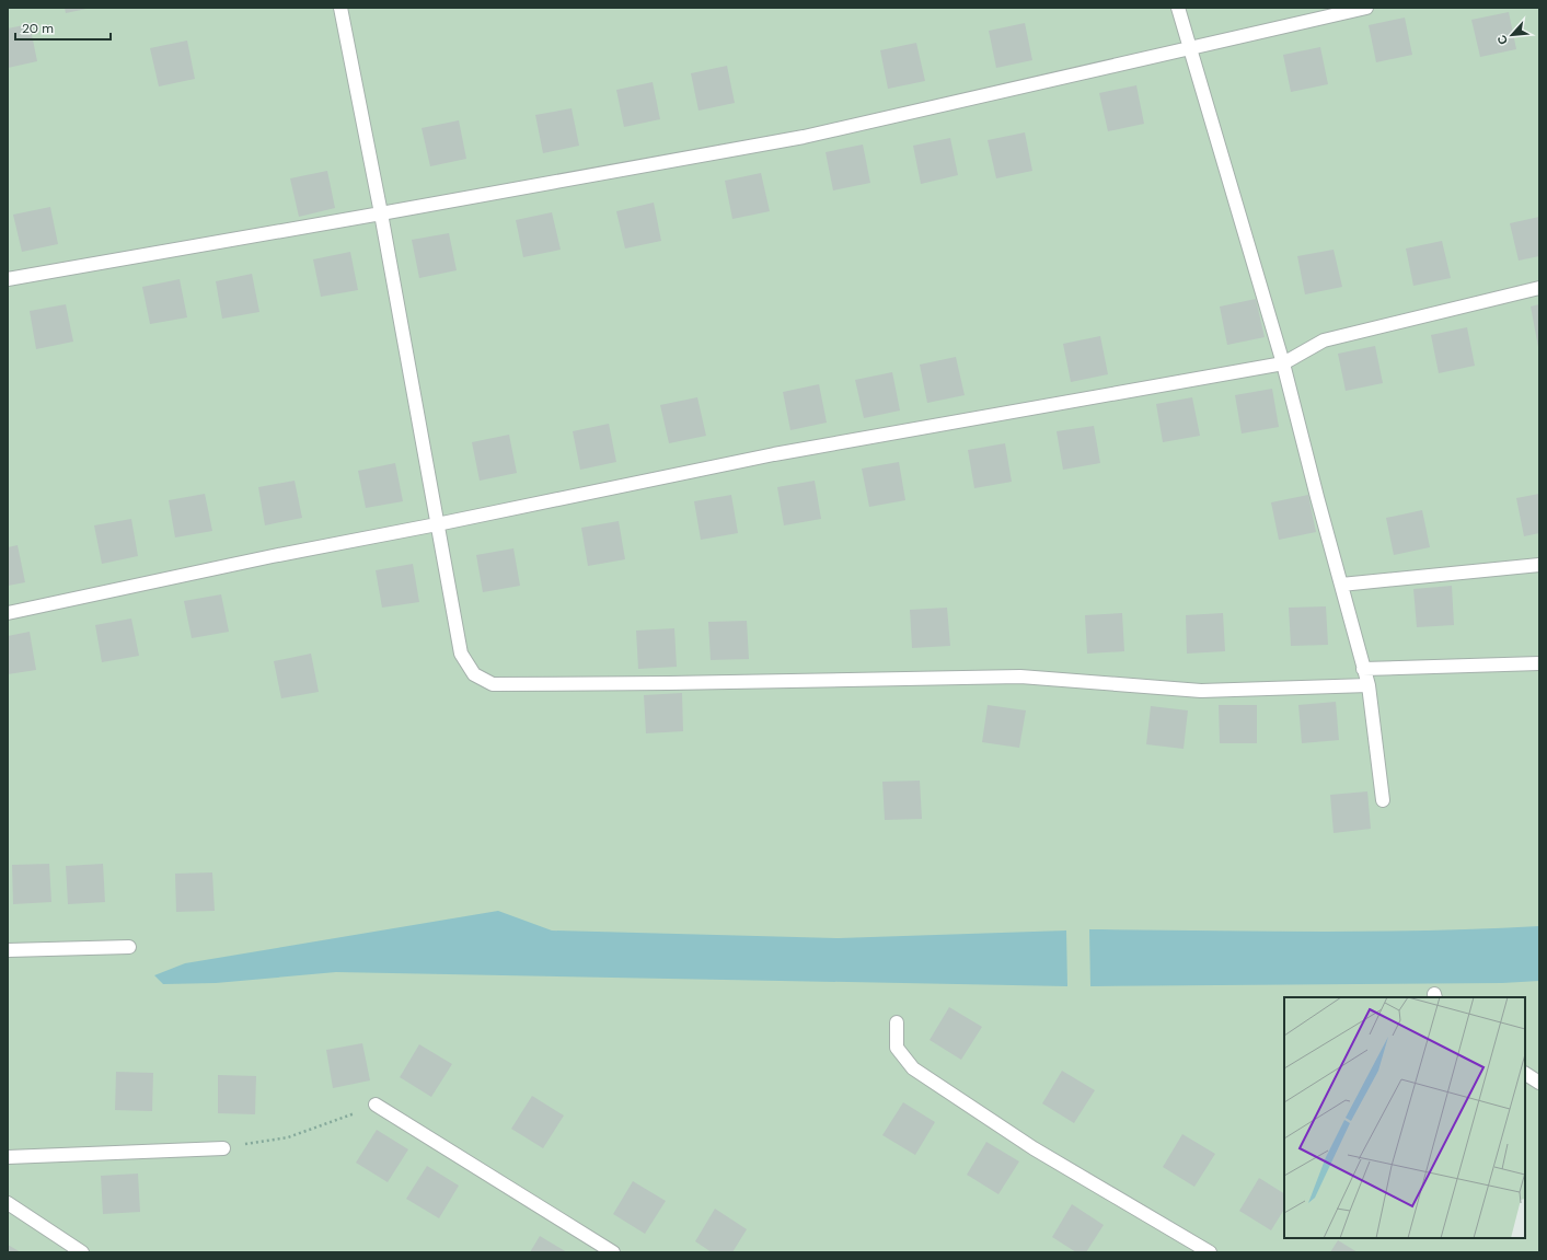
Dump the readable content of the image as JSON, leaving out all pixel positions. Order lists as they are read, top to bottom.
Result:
{
  "scale_bar": "20 m",
  "north": "bottom left"
}
